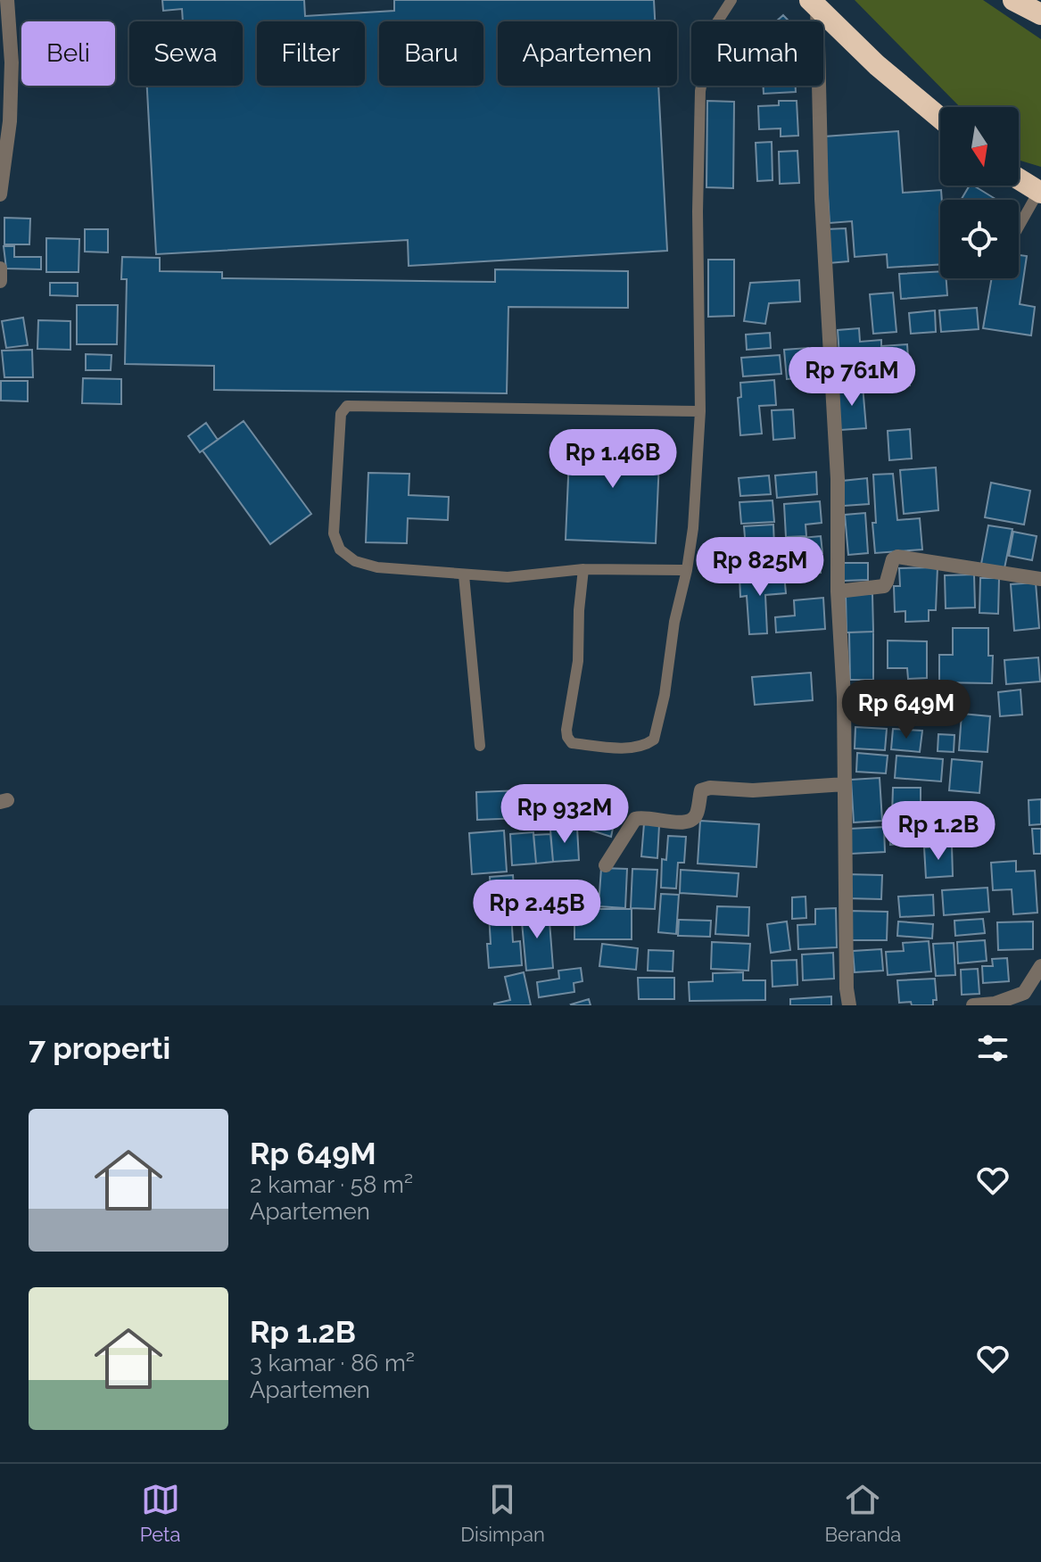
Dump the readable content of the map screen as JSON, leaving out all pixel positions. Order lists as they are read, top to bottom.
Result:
{
  "north": "bottom",
  "page": {
    "chip": [
      "Beli",
      "Sewa",
      "Filter",
      "Baru",
      "Apartemen",
      "Rumah"
    ],
    "price": [
      "Rp 761M",
      "Rp 1.46B",
      "Rp 825M",
      "Rp 649M",
      "Rp 932M",
      "Rp 1.2B",
      "Rp 2.45B"
    ],
    "heading": "7 properti",
    "list": [
      {
        "name": "Rp 649M",
        "note": "2 kamar · 58 m² · Apartemen"
      },
      {
        "name": "Rp 1.2B",
        "note": "3 kamar · 86 m² · Apartemen"
      }
    ],
    "tabs": ["Peta", "Disimpan", "Beranda"]
  }
}
